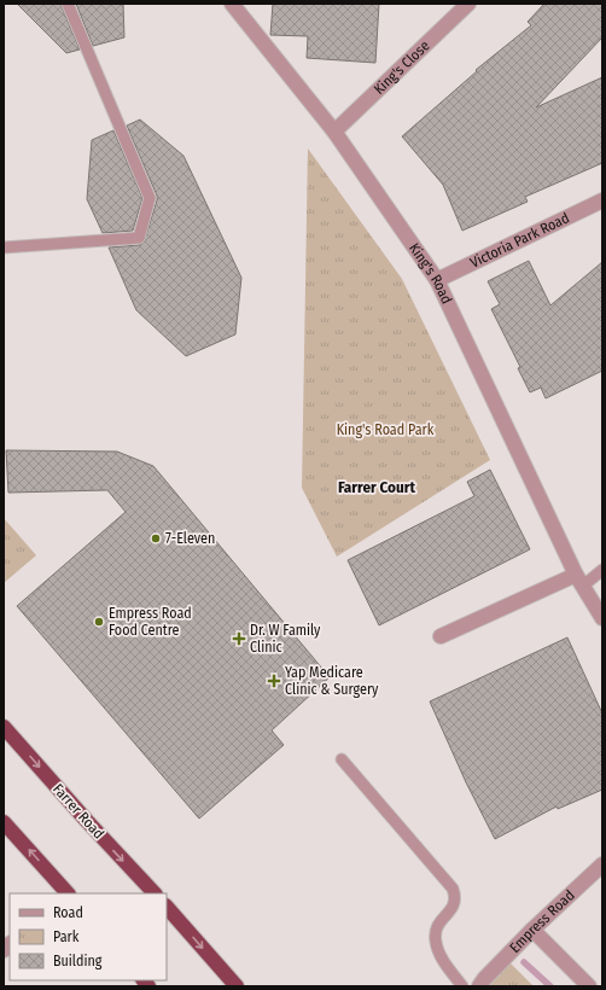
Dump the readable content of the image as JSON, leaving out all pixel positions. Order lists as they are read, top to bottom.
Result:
{
  "streets": {
    "highway": ["Farrer Road"],
    "street": [
      "King's Close",
      "Victoria Park Road",
      "King's Road",
      "Empress Road"
    ]
  },
  "crossings": [
    ["King's Close", "King's Road"],
    ["Victoria Park Road", "King's Road"]
  ],
  "districts": ["Farrer Court"],
  "parks": ["King's Road Park"],
  "places": {
    "other": ["7-Eleven", "Empress Road Food Centre"],
    "health": ["Dr. W Family Clinic", "Yap Medicare Clinic & Surgery"]
  },
  "legend": ["Road", "Park", "Building"]
}
